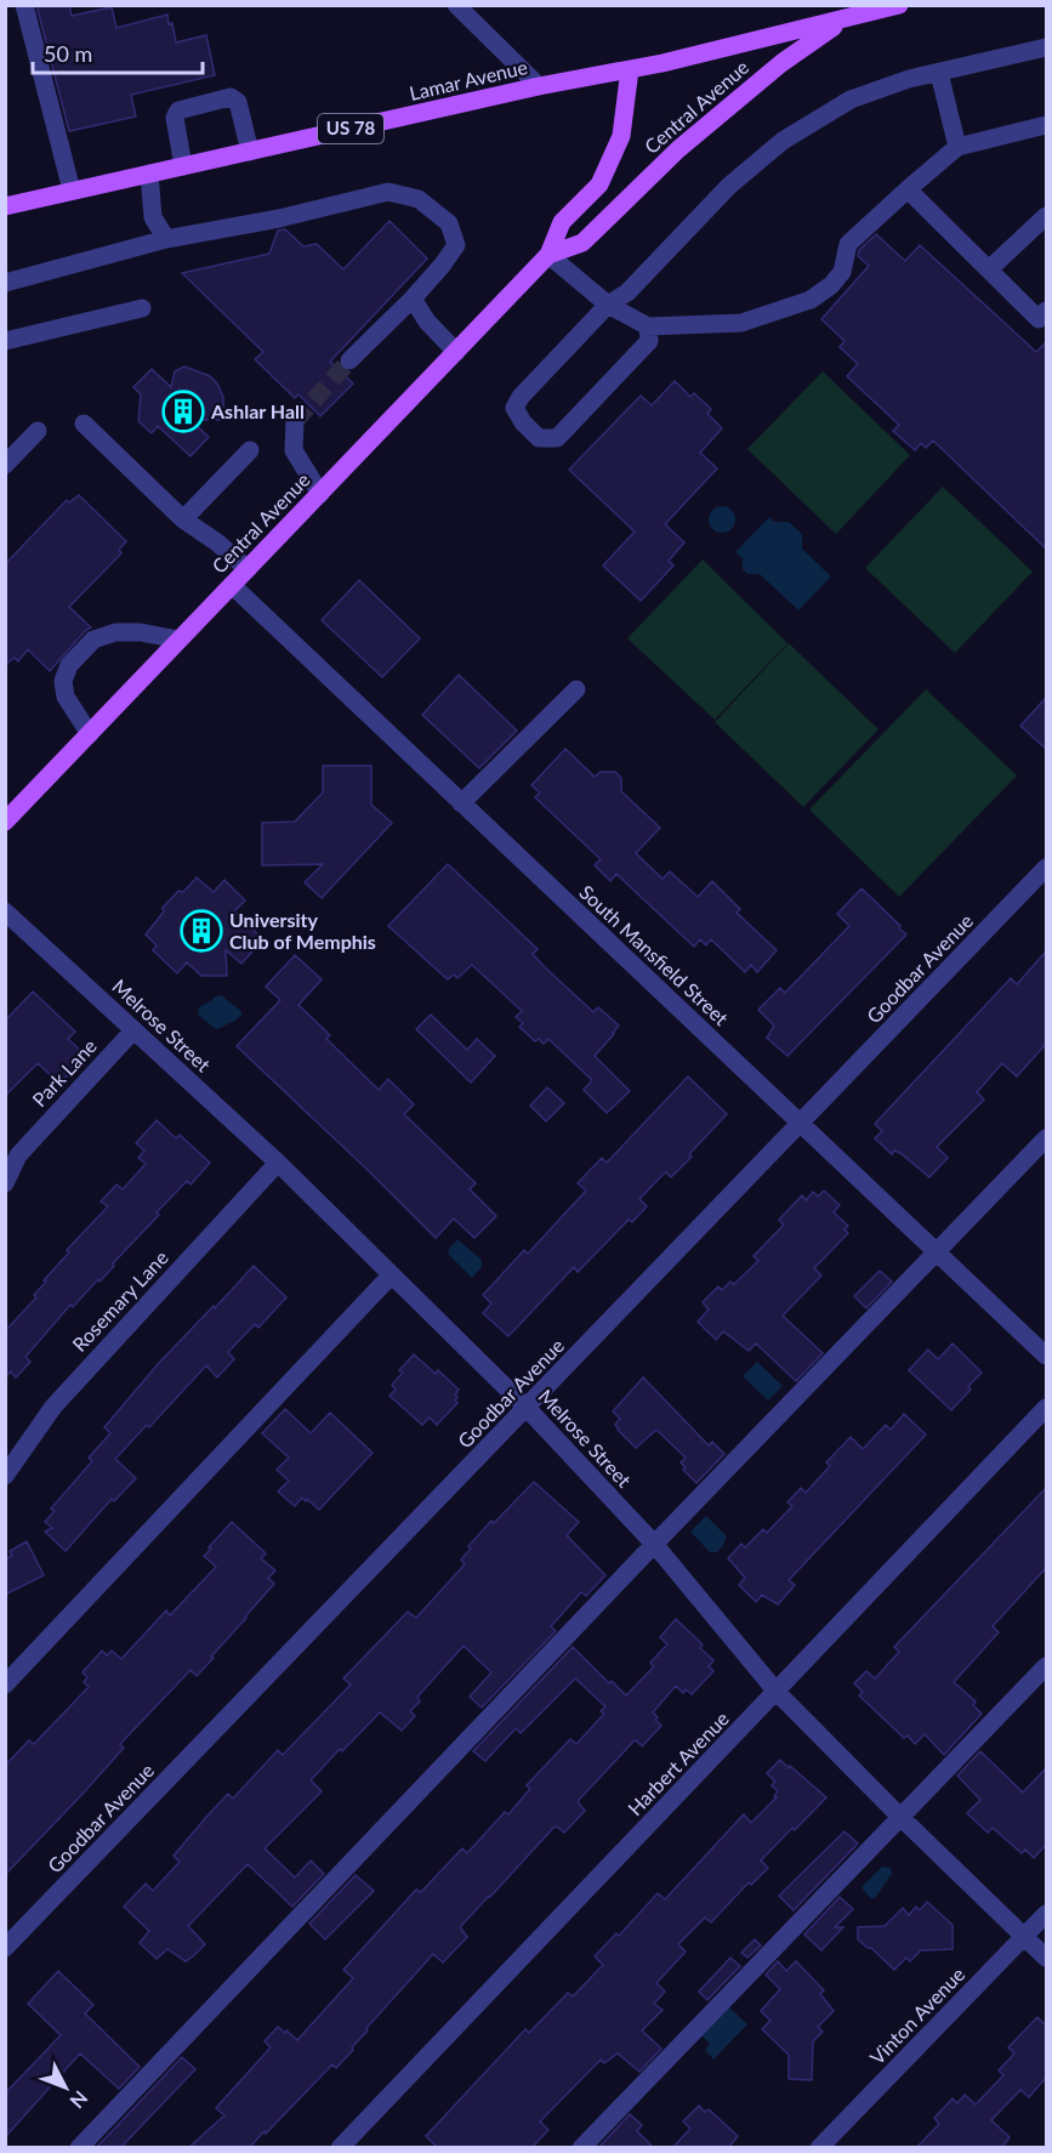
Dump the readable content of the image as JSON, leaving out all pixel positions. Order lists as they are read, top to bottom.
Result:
{
  "streets": {
    "main road": ["Lamar Avenue", "Central Avenue", "US 78"],
    "street": [
      "South Mansfield Street",
      "Goodbar Avenue",
      "Melrose Street",
      "Park Lane",
      "Rosemary Lane",
      "Harbert Avenue",
      "Vinton Avenue"
    ]
  },
  "crossings": [
    ["Lamar Avenue", "Central Avenue"],
    ["Central Avenue", "South Mansfield Street"],
    ["South Mansfield Street", "Goodbar Avenue"],
    ["Goodbar Avenue", "Melrose Street"],
    ["Melrose Street", "Park Lane"],
    ["Melrose Street", "Rosemary Lane"],
    ["Melrose Street", "Harbert Avenue"],
    ["Melrose Street", "Vinton Avenue"]
  ],
  "places": {
    "building": ["Ashlar Hall", "University Club of Memphis"]
  },
  "scale_bar": "50 m",
  "north": "bottom right"
}
